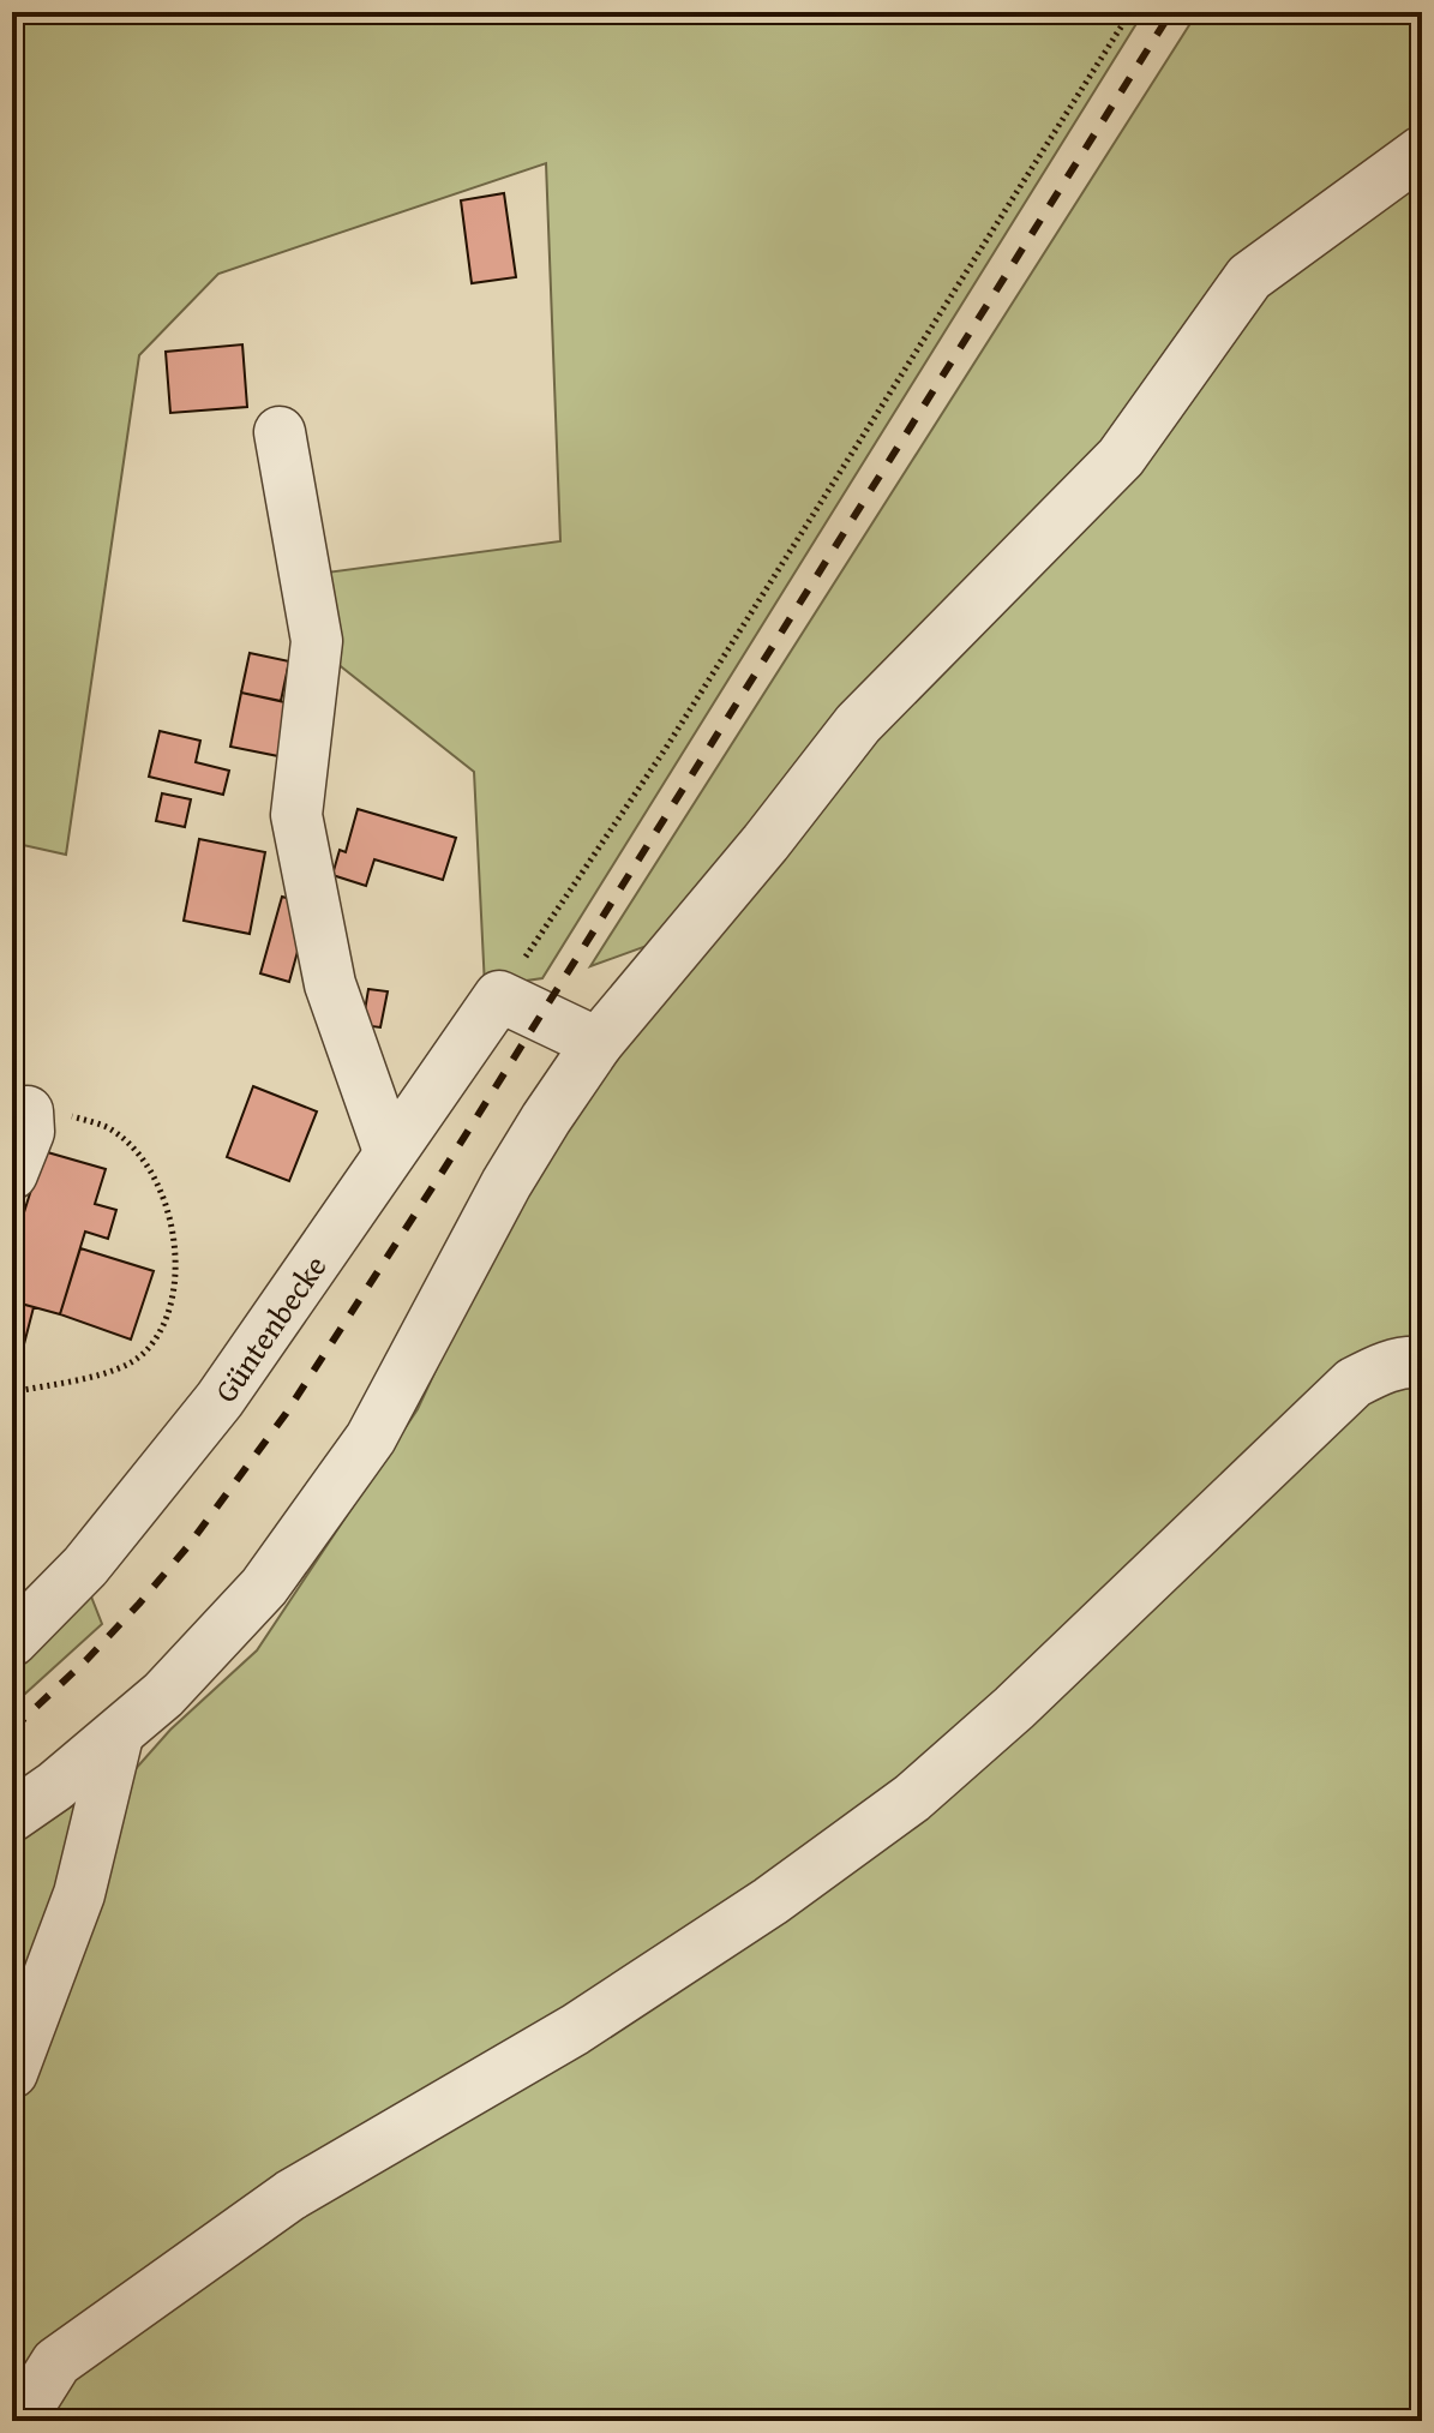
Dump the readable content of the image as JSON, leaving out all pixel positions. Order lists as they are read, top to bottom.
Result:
{
  "streets": {
    "street": ["Güntenbecke"]
  }
}
